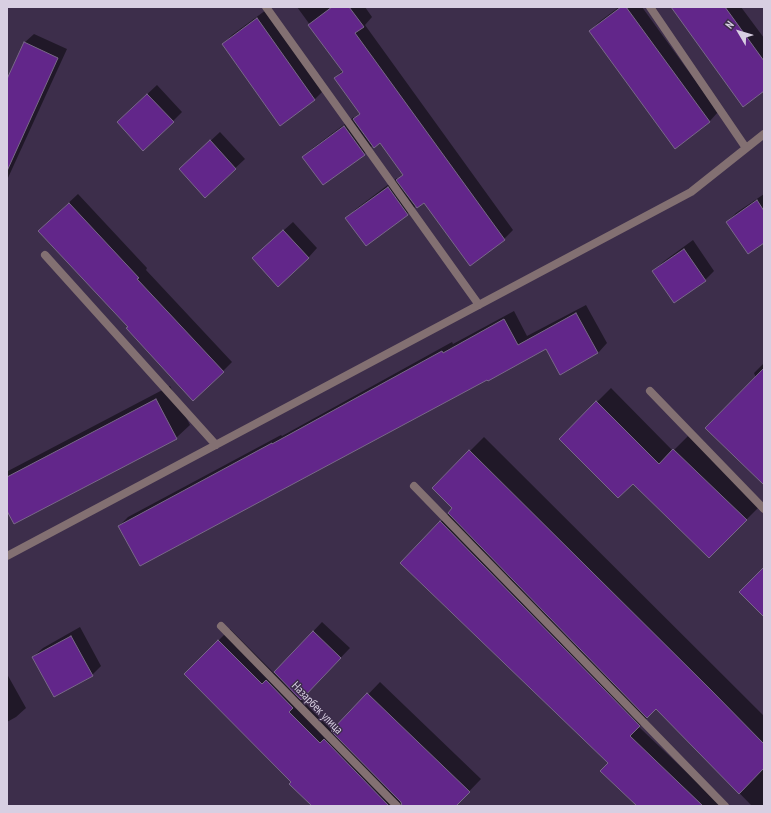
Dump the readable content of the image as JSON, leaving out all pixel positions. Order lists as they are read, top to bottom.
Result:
{
  "streets": {
    "street": ["Назарбек улица"]
  },
  "north": "top left"
}
